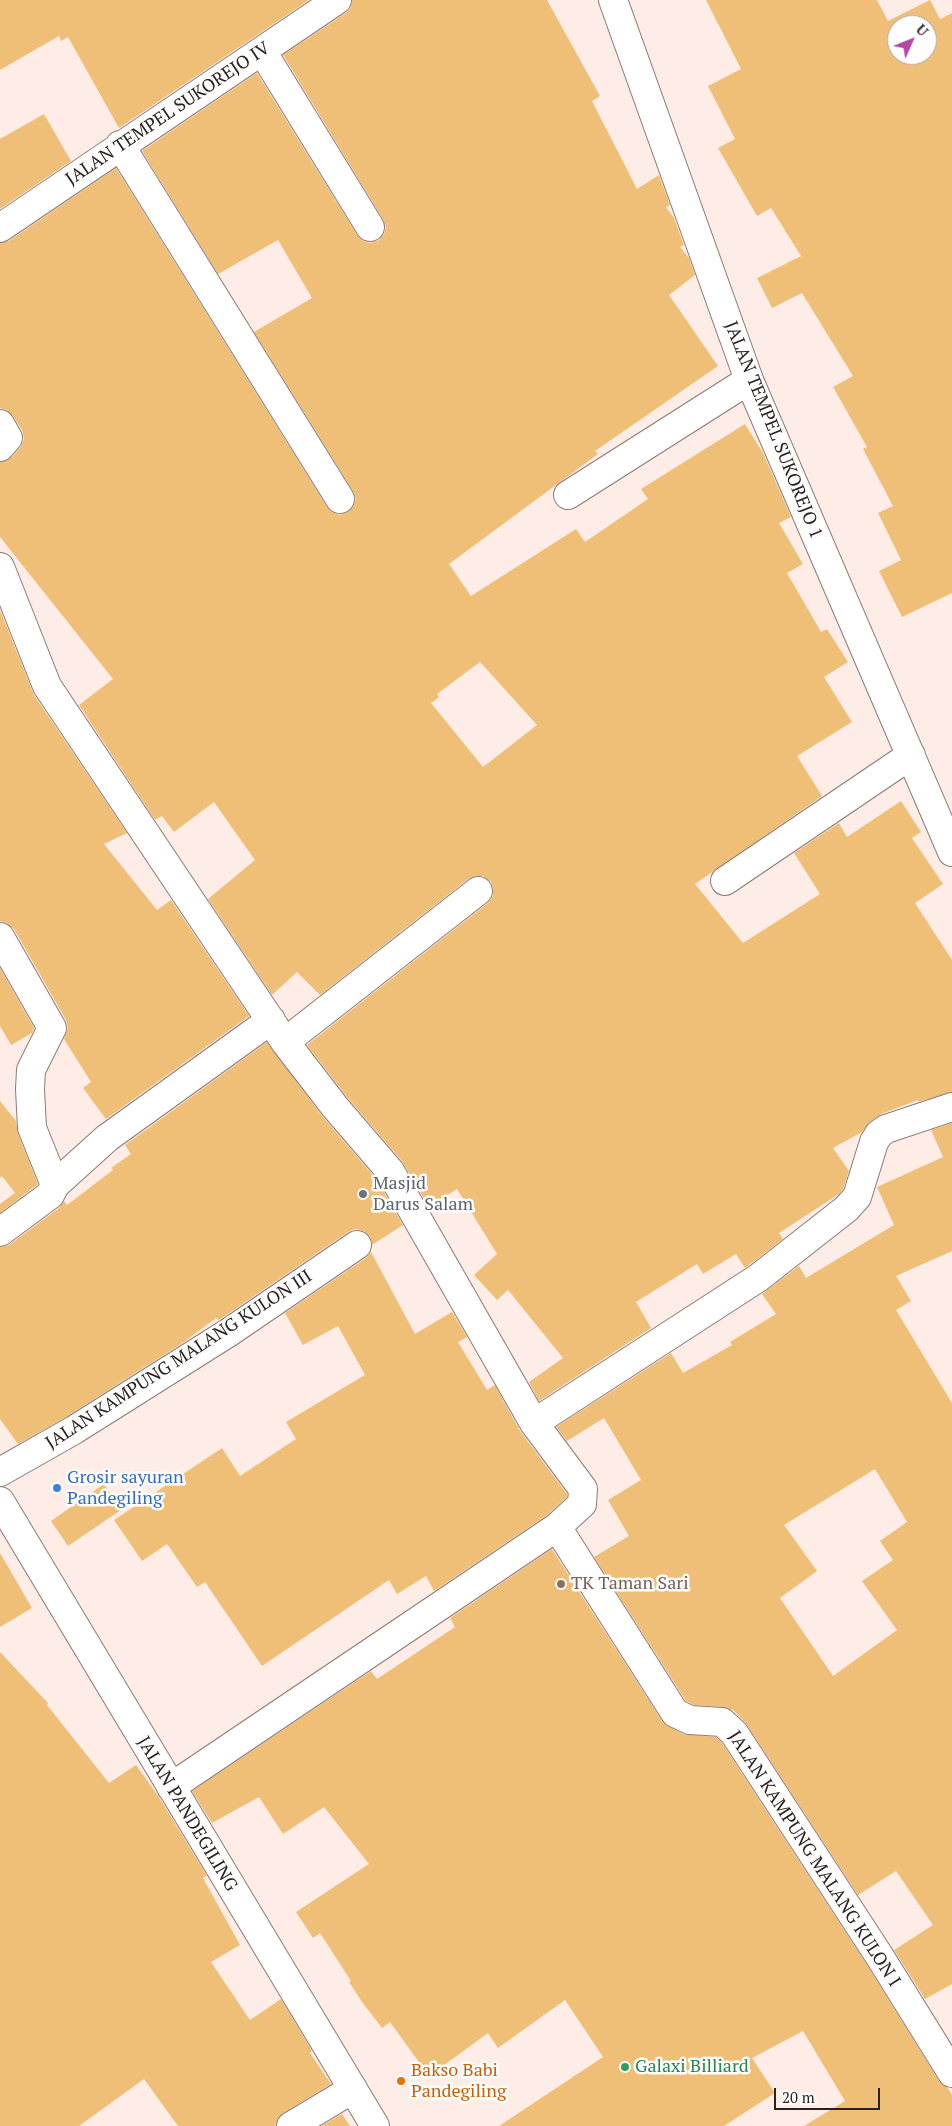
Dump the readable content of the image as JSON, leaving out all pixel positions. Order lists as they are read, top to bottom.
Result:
{
  "streets": {
    "street": [
      "JALAN TEMPEL SUKOREJO IV",
      "JALAN TEMPEL SUKOREJO 1",
      "JALAN KAMPUNG MALANG KULON III",
      "JALAN PANDEGILING",
      "JALAN KAMPUNG MALANG KULON I"
    ]
  },
  "places": [
    "Masjid Darus Salam",
    "Grosir sayuran Pandegiling",
    "TK Taman Sari",
    "Galaxi Billiard",
    "Bakso Babi Pandegiling"
  ],
  "scale_bar": "20 m",
  "north": "top right"
}
